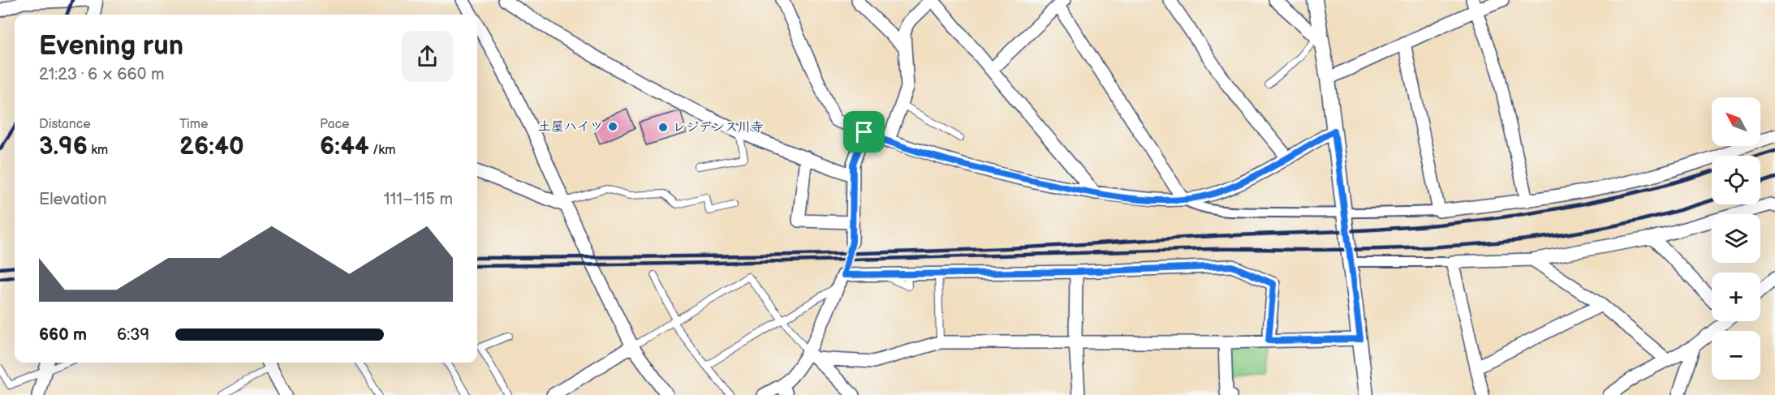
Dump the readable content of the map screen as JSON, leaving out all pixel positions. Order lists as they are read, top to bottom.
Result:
{
  "places": ["土屋ハイツ", "レジデンス川寺"],
  "north": "top left",
  "page": {
    "heading": ["Evening run", "21:23 · 6 × 660 m"],
    "map_buttons": ["+", "−"],
    "stats": [
      ["Distance", "3.96 km"],
      ["Time", "26:40"],
      ["Pace", "6:44 /km"]
    ],
    "chart": ["Elevation", "111–115 m"],
    "list": [
      {
        "name": "660 m",
        "note": "6:39"
      }
    ]
  }
}
